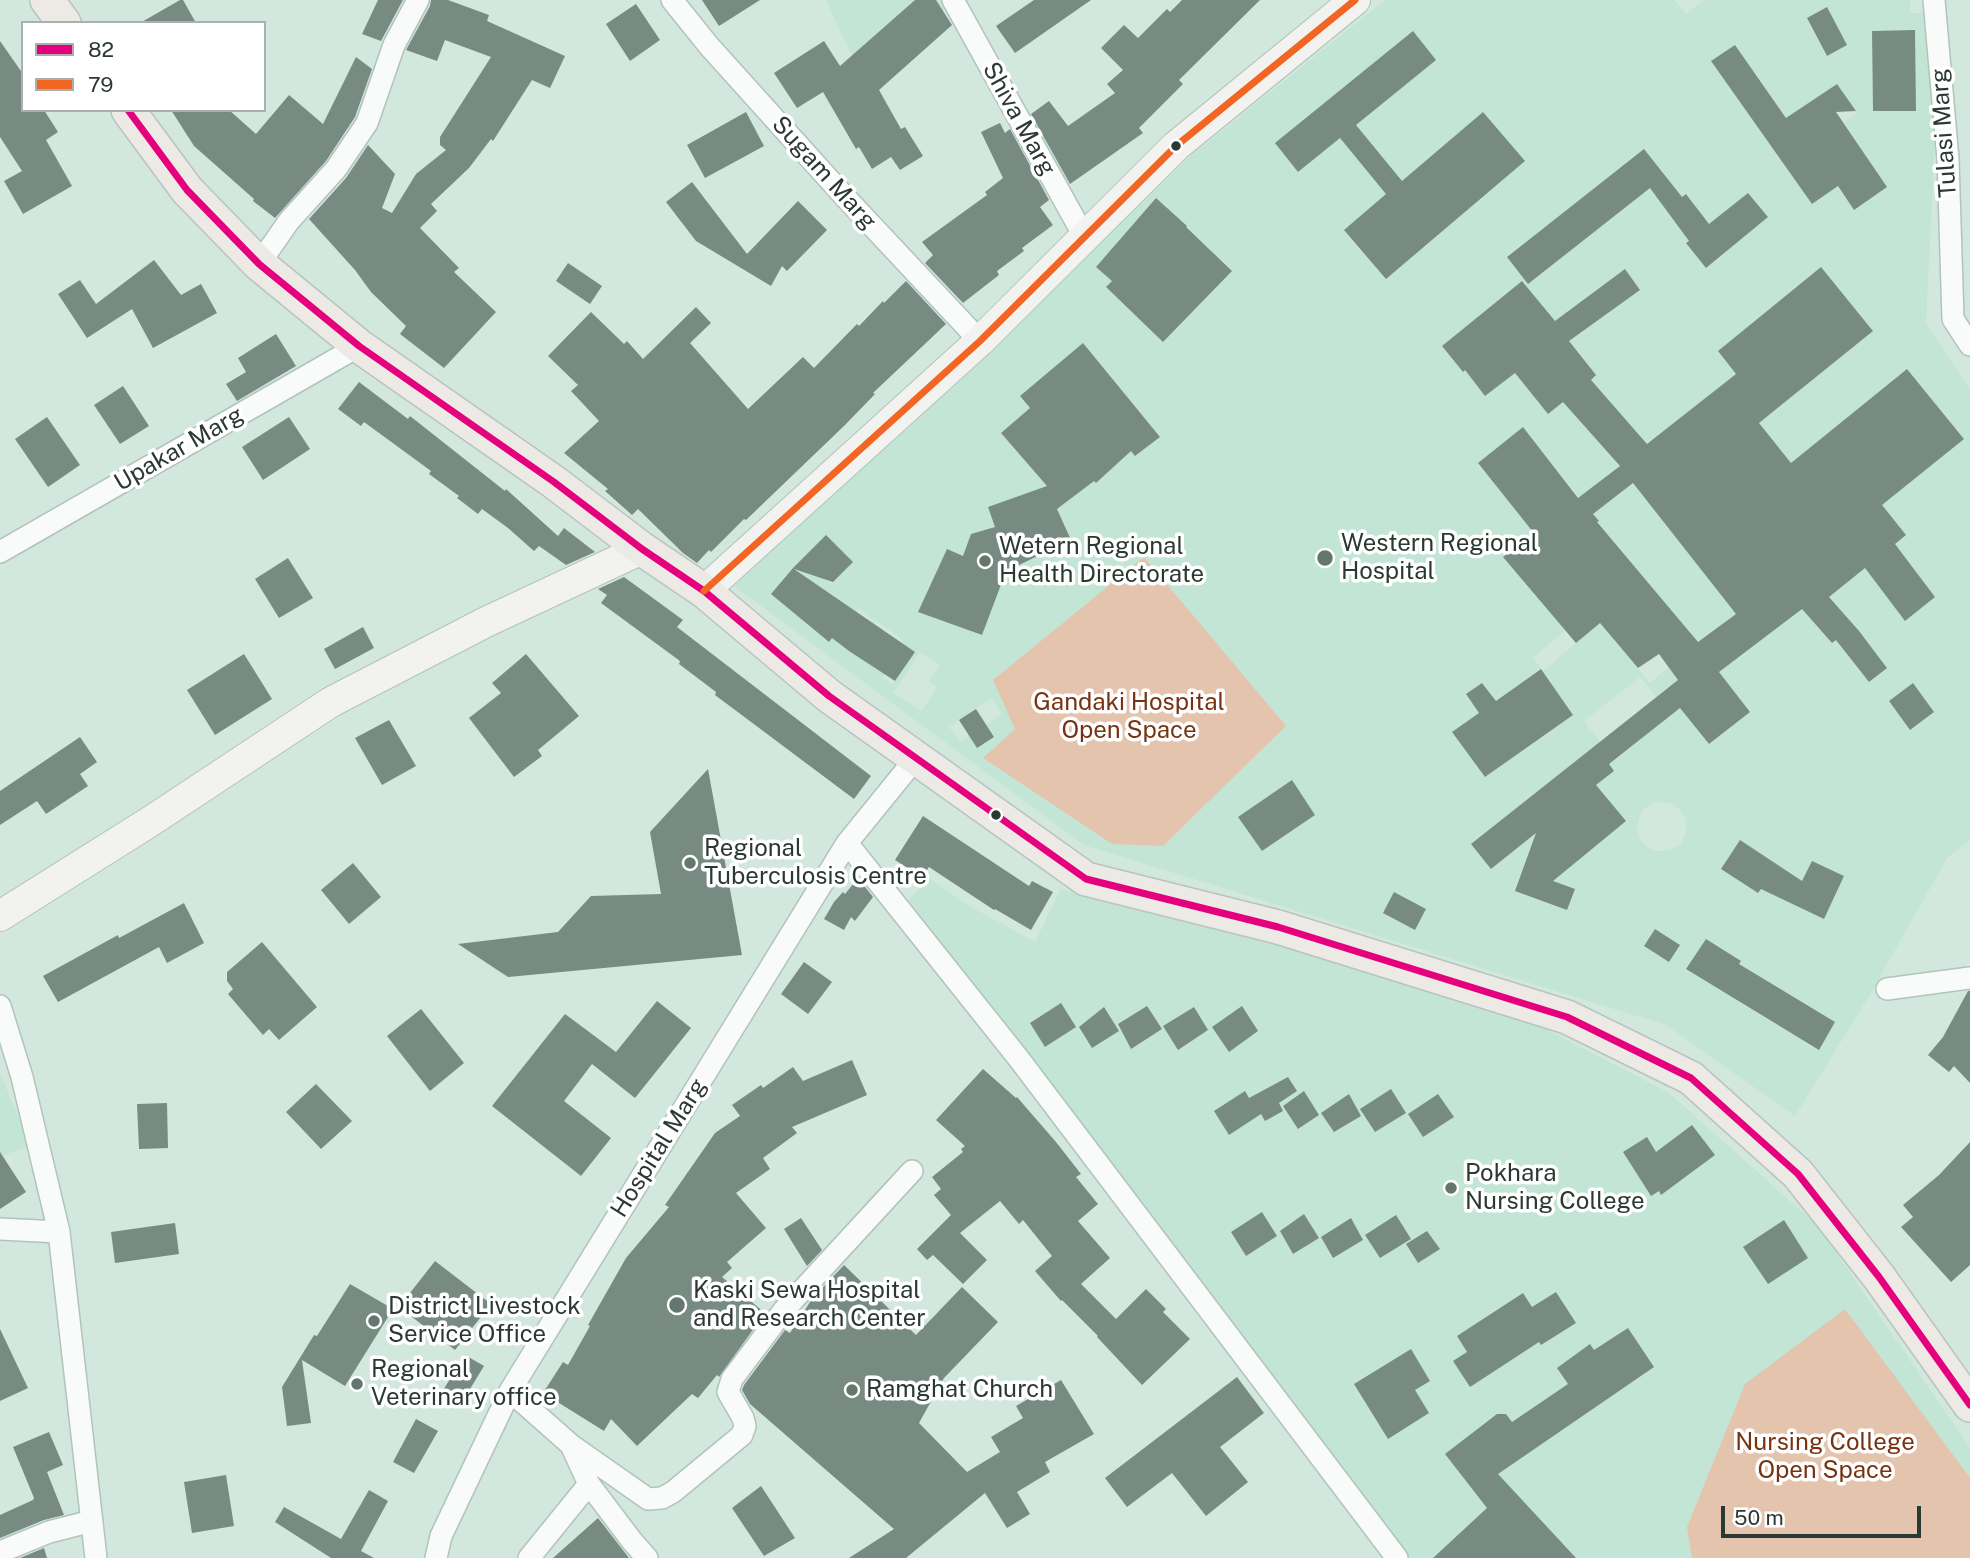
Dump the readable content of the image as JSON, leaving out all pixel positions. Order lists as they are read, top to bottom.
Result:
{
  "streets": {
    "street": [
      "Shiva Marg",
      "Tulasi Marg",
      "Sugam Marg",
      "Upakar Marg",
      "Hospital Marg"
    ]
  },
  "parks": ["Gandaki Hospital Open Space", "Nursing College Open Space"],
  "places": [
    "Western Regional Hospital",
    "Wetern Regional Health Directorate",
    "Regional Tuberculosis Centre",
    "Pokhara Nursing College",
    "Kaski Sewa Hospital and Research Center",
    "District Livestock Service Office",
    "Regional Veterinary office",
    "Ramghat Church"
  ],
  "lines": ["transit line 79", "transit line 82"],
  "legend": ["82", "79"],
  "scale_bar": "50 m"
}
